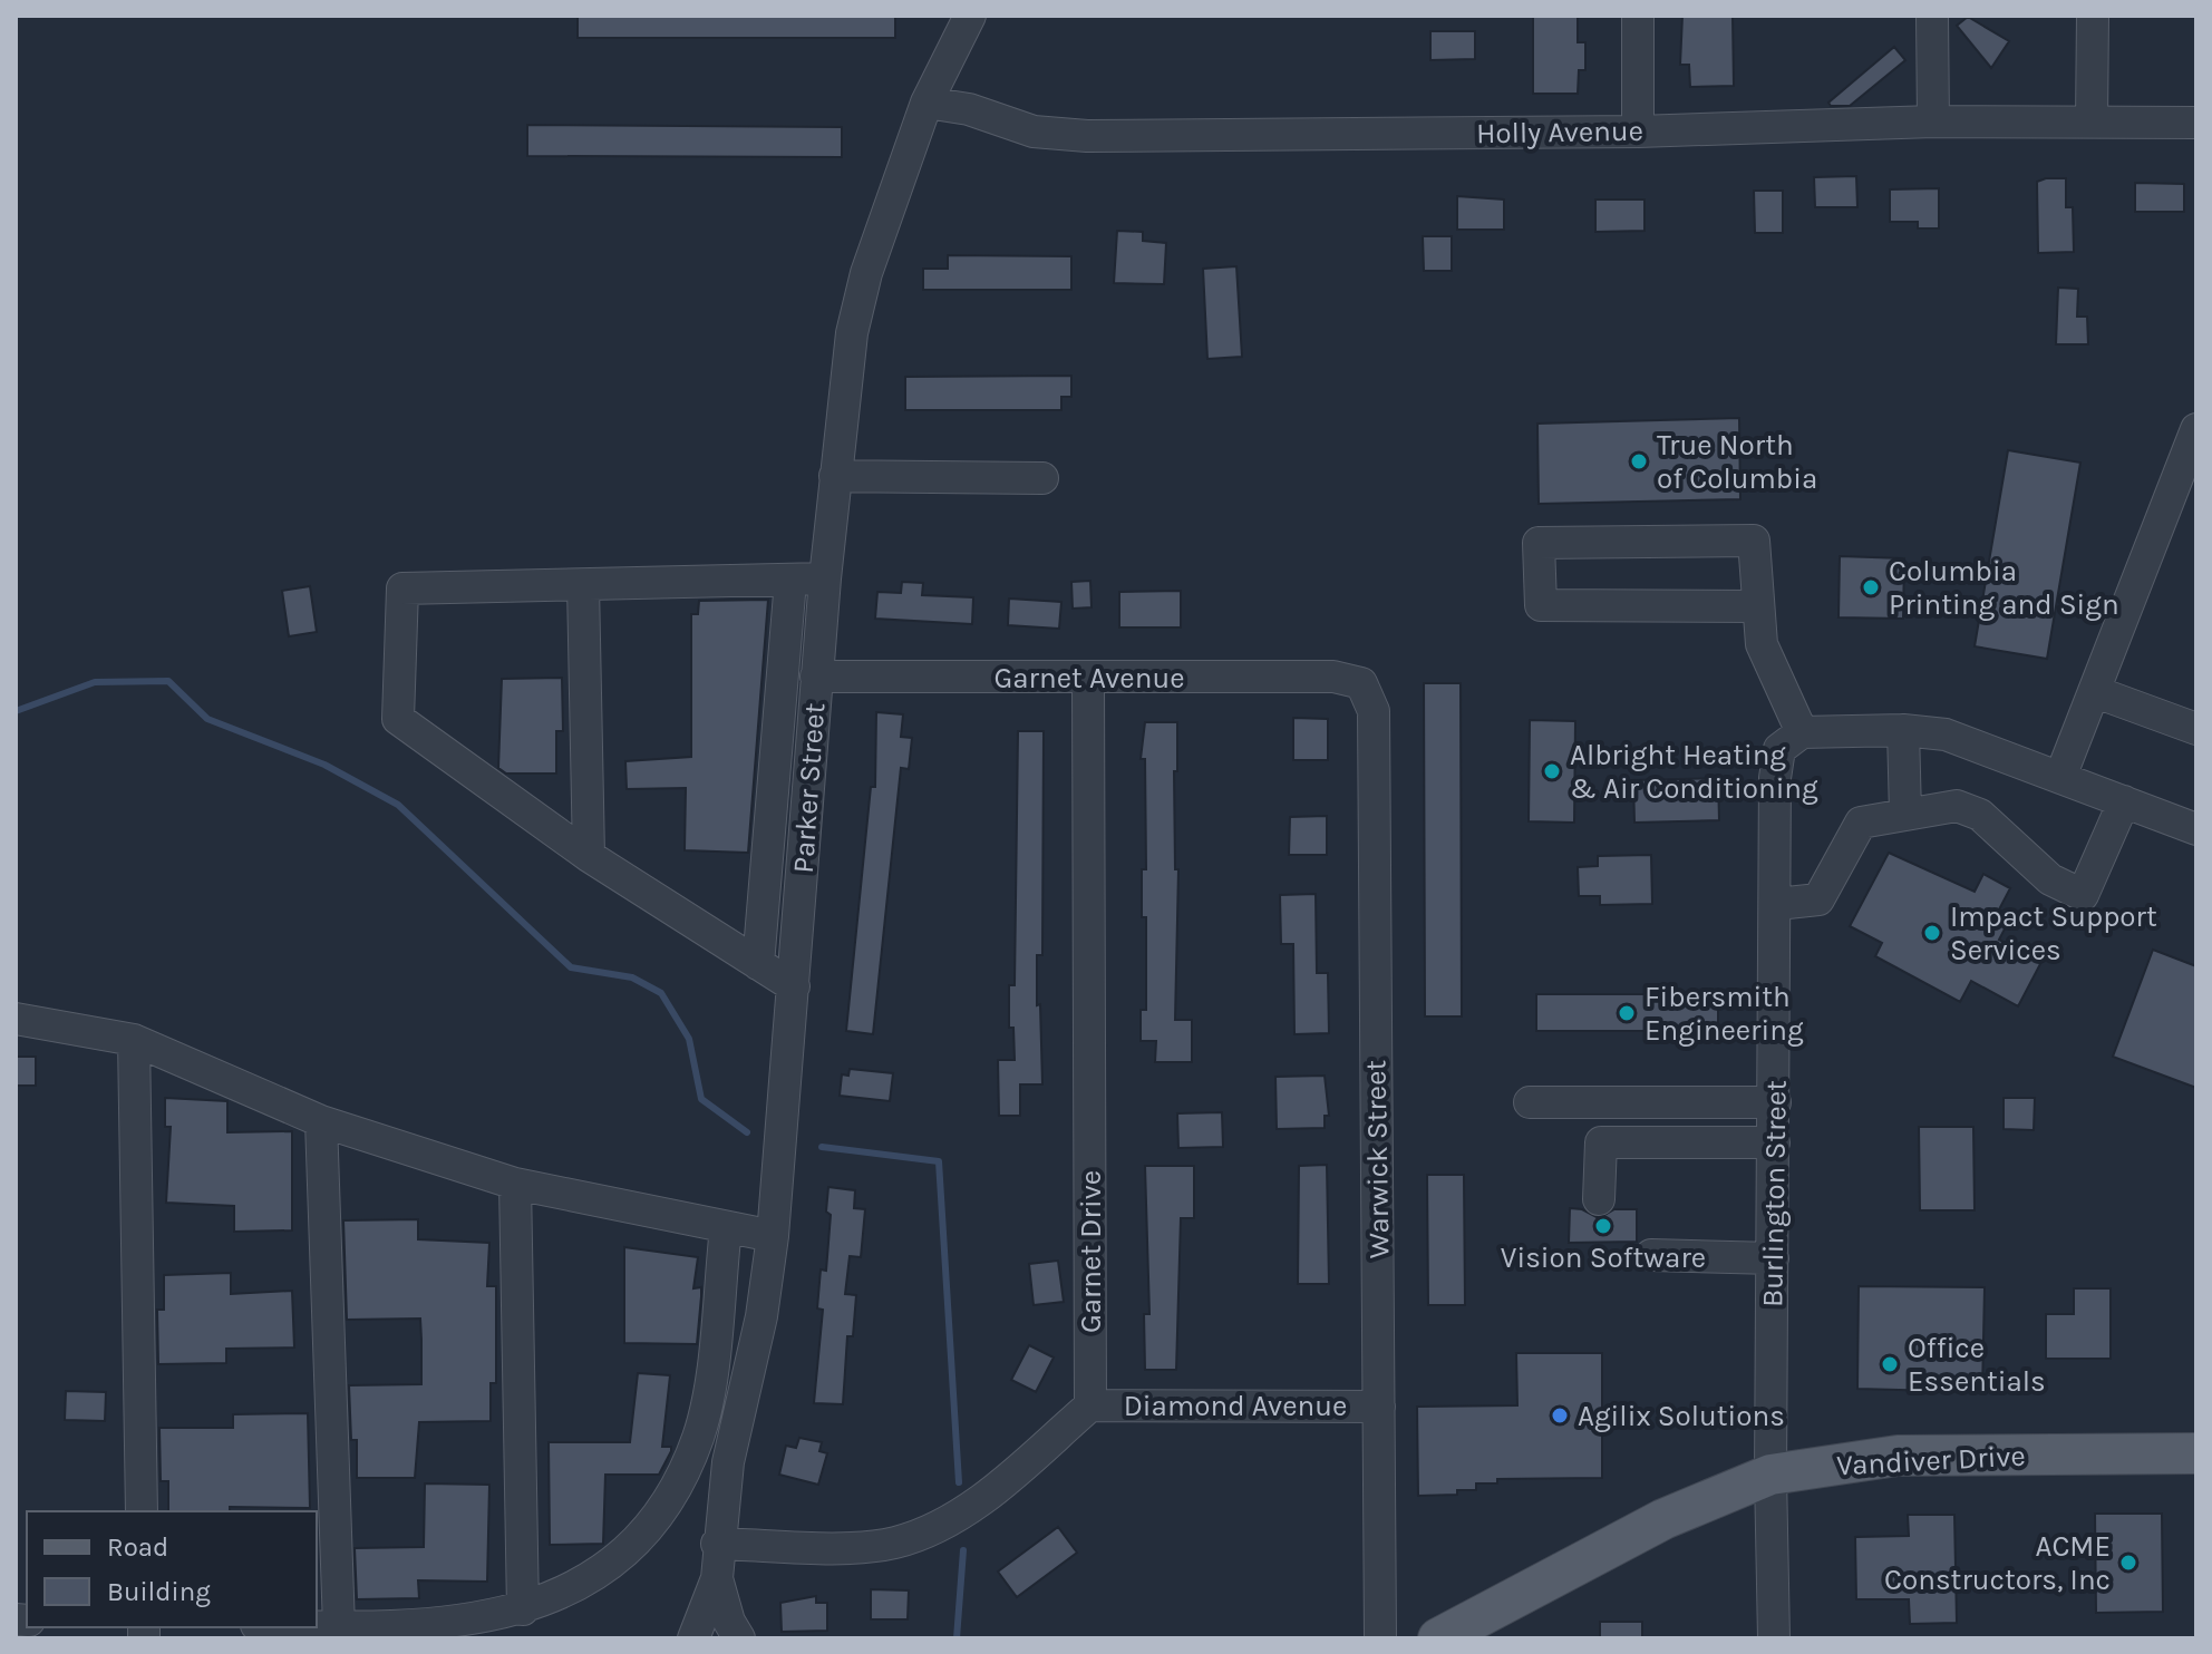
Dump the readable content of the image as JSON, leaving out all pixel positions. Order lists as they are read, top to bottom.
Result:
{
  "streets": {
    "main road": ["Vandiver Drive"],
    "street": [
      "Holly Avenue",
      "Garnet Avenue",
      "Parker Street",
      "Warwick Street",
      "Burlington Street",
      "Garnet Drive",
      "Diamond Avenue"
    ]
  },
  "crossings": [
    ["Holly Avenue", "Parker Street"],
    ["Garnet Avenue", "Parker Street"],
    ["Garnet Avenue", "Warwick Street"],
    ["Garnet Avenue", "Garnet Drive"],
    ["Warwick Street", "Diamond Avenue"],
    ["Burlington Street", "Vandiver Drive"],
    ["Garnet Drive", "Diamond Avenue"]
  ],
  "places": [
    "True North of Columbia",
    "Columbia Printing and Sign",
    "Albright Heating & Air Conditioning",
    "Impact Support Services",
    "Fibersmith Engineering",
    "Vision Software",
    "Office Essentials",
    "Agilix Solutions",
    "ACME Constructors, Inc"
  ],
  "legend": ["Road", "Building"]
}
